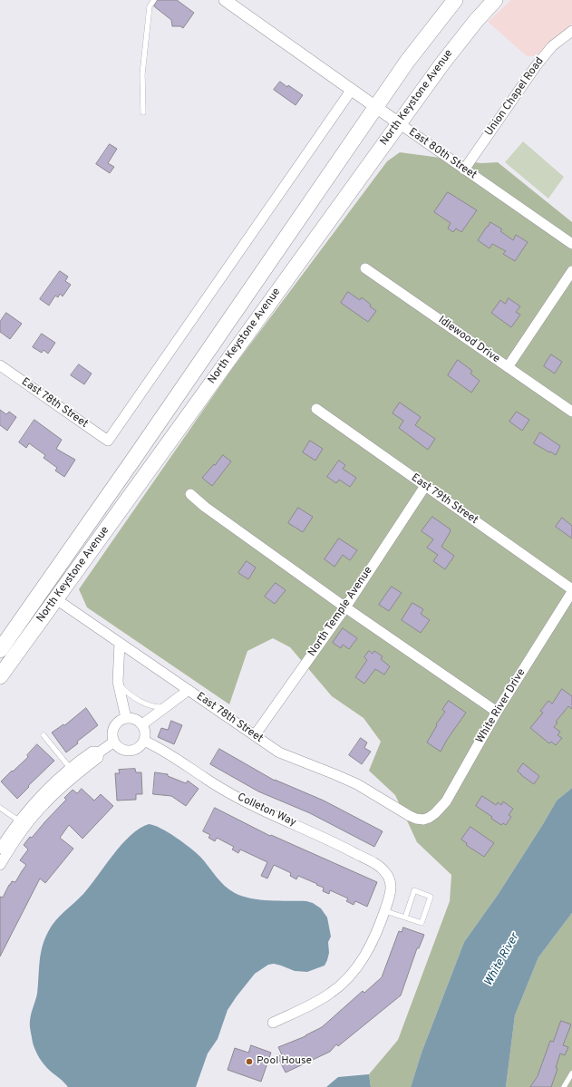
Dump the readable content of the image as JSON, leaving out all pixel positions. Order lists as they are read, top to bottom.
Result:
{
  "streets": {
    "main road": ["North Keystone Avenue"],
    "street": [
      "Union Chapel Road",
      "East 80th Street",
      "Idlewood Drive",
      "East 78th Street",
      "East 79th Street",
      "North Temple Avenue",
      "White River Drive",
      "Colleton Way"
    ]
  },
  "crossings": [
    ["Union Chapel Road", "East 80th Street"],
    ["North Keystone Avenue", "East 80th Street"],
    ["North Keystone Avenue", "East 78th Street"],
    ["East 80th Street", "East 78th Street"],
    ["East 78th Street", "North Temple Avenue"],
    ["East 78th Street", "White River Drive"],
    ["East 79th Street", "North Temple Avenue"],
    ["East 79th Street", "White River Drive"]
  ],
  "water": ["White River"],
  "places": ["Pool House"]
}
